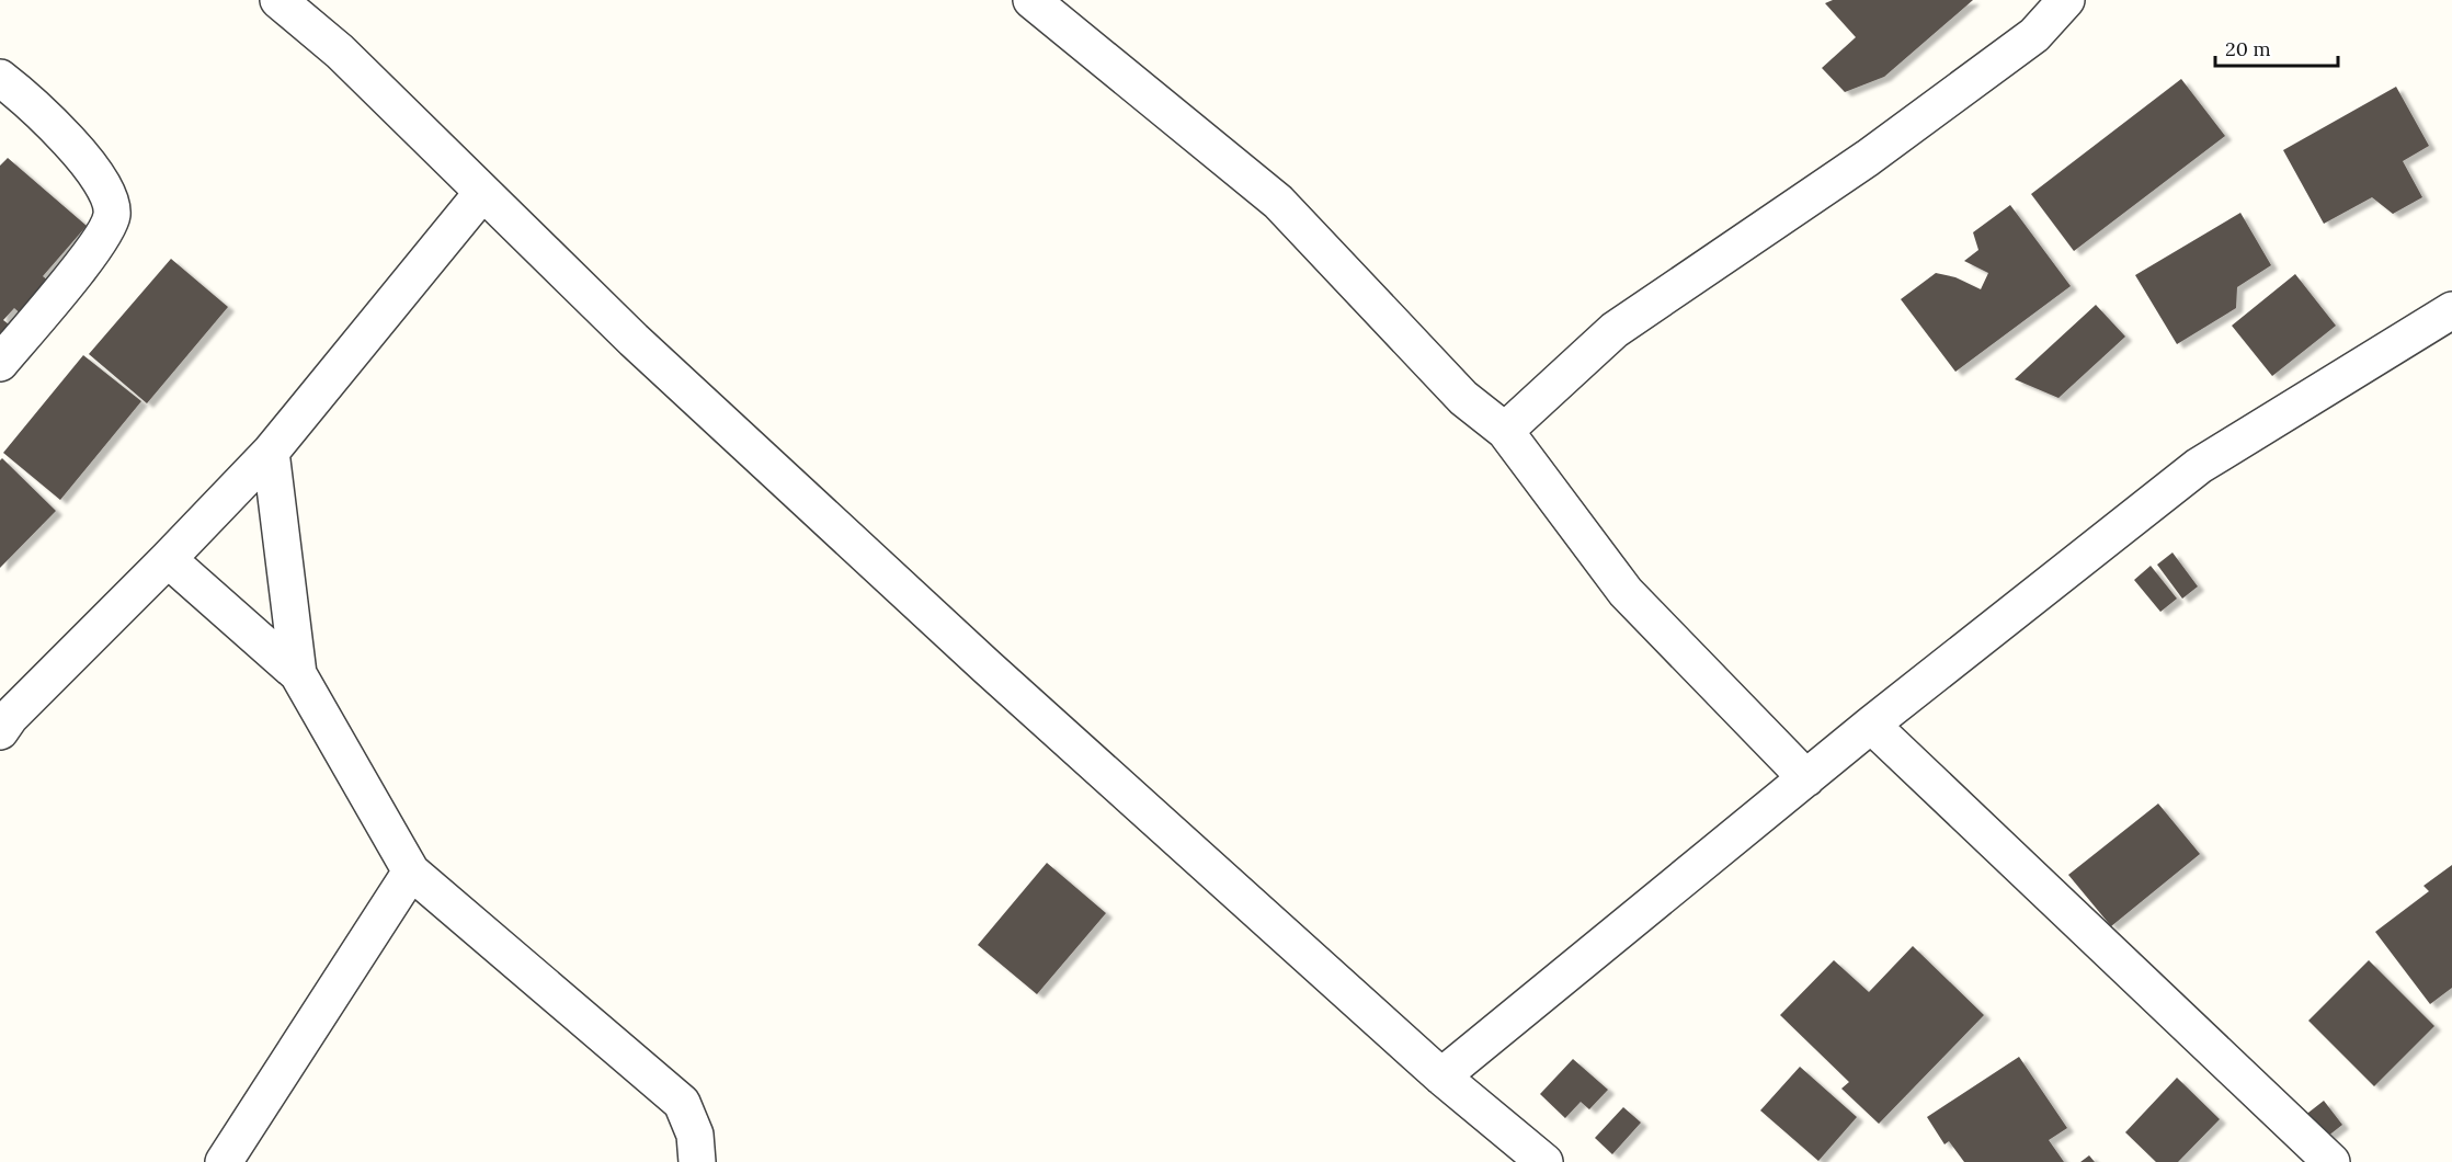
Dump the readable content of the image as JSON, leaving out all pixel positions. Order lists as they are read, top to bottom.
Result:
{
  "scale_bar": "20 m"
}
